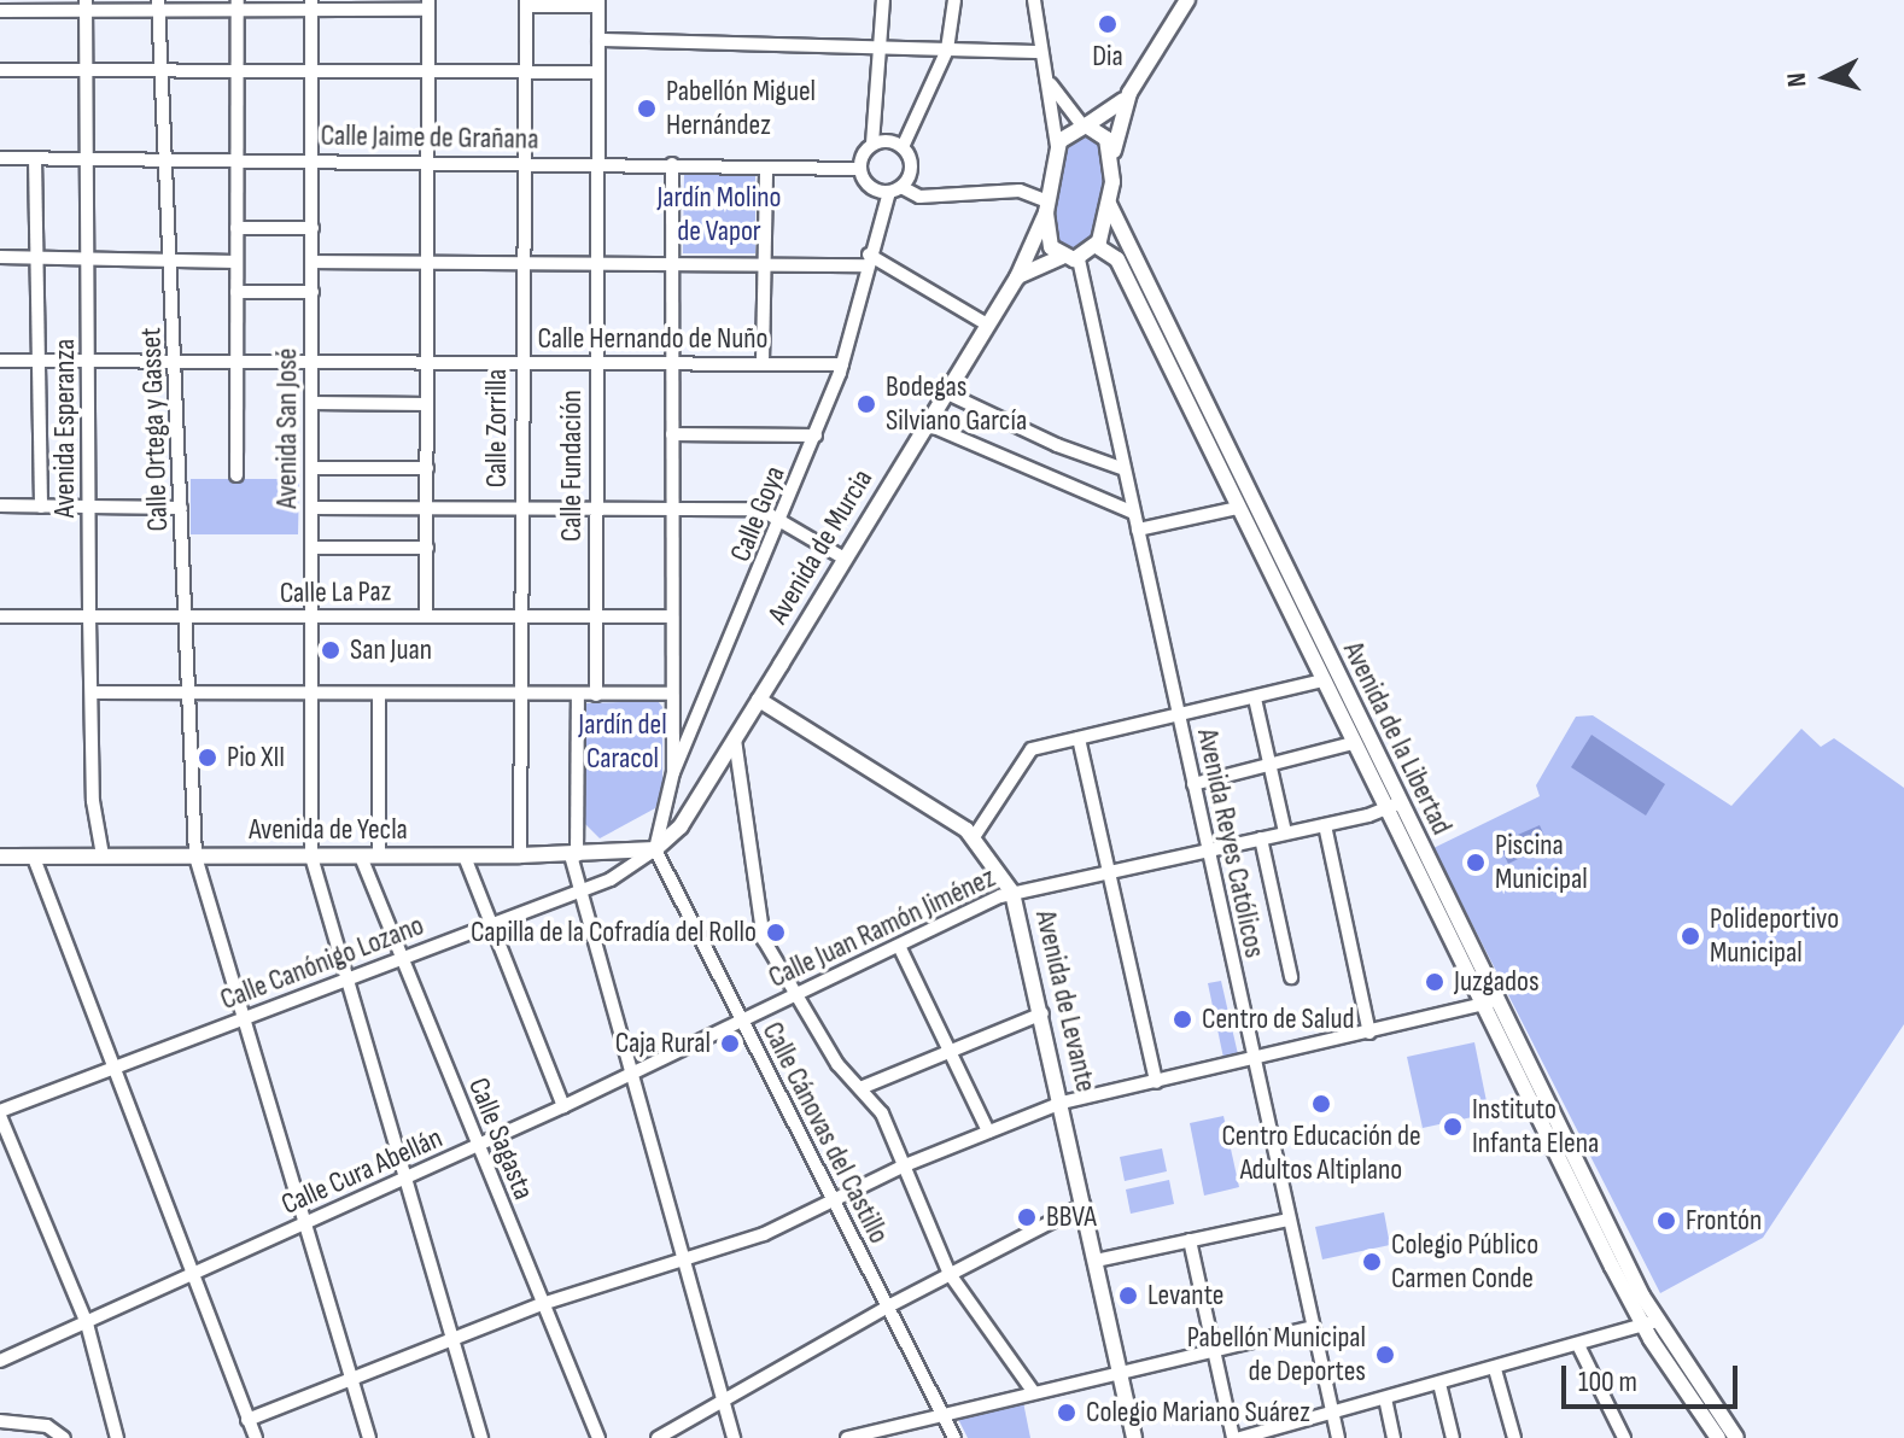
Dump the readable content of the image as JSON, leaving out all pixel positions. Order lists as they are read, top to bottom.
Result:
{
  "streets": {
    "main road": [
      "Avenida de Murcia",
      "Avenida de la Libertad",
      "Avenida de Yecla",
      "Avenida de Levante"
    ],
    "street": [
      "Calle Jaime de Grañana",
      "Calle Hernando de Nuño",
      "Avenida Esperanza",
      "Avenida San José",
      "Calle Zorrilla",
      "Calle Ortega y Gasset",
      "Calle Fundación",
      "Calle Goya",
      "Calle La Paz",
      "Avenida Reyes Católicos",
      "Calle Juan Ramón Jiménez",
      "Calle Canónigo Lozano",
      "Calle Cánovas del Castillo",
      "Calle Sagasta",
      "Calle Cura Abellán"
    ]
  },
  "crossings": [
    ["Calle Jaime de Grañana", "Avenida Esperanza"],
    ["Calle Jaime de Grañana", "Avenida San José"],
    ["Calle Jaime de Grañana", "Calle Zorrilla"],
    ["Calle Jaime de Grañana", "Calle Ortega y Gasset"],
    ["Calle Jaime de Grañana", "Calle Fundación"],
    ["Calle Jaime de Grañana", "Calle Goya"],
    ["Calle Hernando de Nuño", "Avenida Esperanza"],
    ["Calle Hernando de Nuño", "Avenida San José"],
    ["Calle Hernando de Nuño", "Calle Zorrilla"],
    ["Calle Hernando de Nuño", "Calle Ortega y Gasset"],
    ["Calle Hernando de Nuño", "Calle Fundación"],
    ["Calle Hernando de Nuño", "Calle Goya"],
    ["Avenida Esperanza", "Calle La Paz"],
    ["Avenida Esperanza", "Avenida de Yecla"],
    ["Avenida San José", "Calle La Paz"],
    ["Avenida San José", "Avenida de Yecla"],
    ["Avenida San José", "Calle Canónigo Lozano"],
    ["Avenida San José", "Calle Cura Abellán"],
    ["Calle Zorrilla", "Calle La Paz"],
    ["Calle Zorrilla", "Avenida de Yecla"],
    ["Calle Ortega y Gasset", "Calle La Paz"],
    ["Calle Ortega y Gasset", "Avenida de Yecla"],
    ["Calle Ortega y Gasset", "Calle Canónigo Lozano"],
    ["Calle Ortega y Gasset", "Calle Cura Abellán"],
    ["Calle Fundación", "Calle La Paz"],
    ["Calle Goya", "Avenida de Murcia"],
    ["Calle Goya", "Avenida de Yecla"],
    ["Calle Goya", "Calle Canónigo Lozano"],
    ["Calle Goya", "Calle Cánovas del Castillo"],
    ["Avenida de Murcia", "Avenida de Yecla"],
    ["Avenida de Murcia", "Calle Canónigo Lozano"],
    ["Avenida de Murcia", "Avenida de Levante"],
    ["Avenida de Murcia", "Calle Cánovas del Castillo"],
    ["Avenida de la Libertad", "Calle Juan Ramón Jiménez"],
    ["Avenida de Yecla", "Calle Canónigo Lozano"],
    ["Avenida de Yecla", "Calle Cánovas del Castillo"],
    ["Avenida de Yecla", "Calle Sagasta"],
    ["Avenida Reyes Católicos", "Calle Juan Ramón Jiménez"],
    ["Calle Juan Ramón Jiménez", "Avenida de Levante"],
    ["Calle Juan Ramón Jiménez", "Calle Cánovas del Castillo"],
    ["Calle Juan Ramón Jiménez", "Calle Cura Abellán"],
    ["Calle Canónigo Lozano", "Calle Cánovas del Castillo"],
    ["Calle Canónigo Lozano", "Calle Sagasta"],
    ["Calle Cánovas del Castillo", "Calle Cura Abellán"],
    ["Calle Sagasta", "Calle Cura Abellán"]
  ],
  "parks": ["Jardín Molino de Vapor", "Jardín del Caracol"],
  "places": [
    "Dia",
    "Pabellón Miguel Hernández",
    "Bodegas Silviano García",
    "San Juan",
    "Pio XII",
    "Piscina Municipal",
    "Capilla de la Cofradía del Rollo",
    "Polideportivo Municipal",
    "Juzgados",
    "Centro de Salud",
    "Caja Rural",
    "Centro Educación de Adultos Altiplano",
    "Instituto Infanta Elena",
    "BBVA",
    "Frontón",
    "Colegio Público Carmen Conde",
    "Levante",
    "Pabellón Municipal de Deportes",
    "Colegio Mariano Suárez"
  ],
  "scale_bar": "100 m",
  "north": "left"
}
